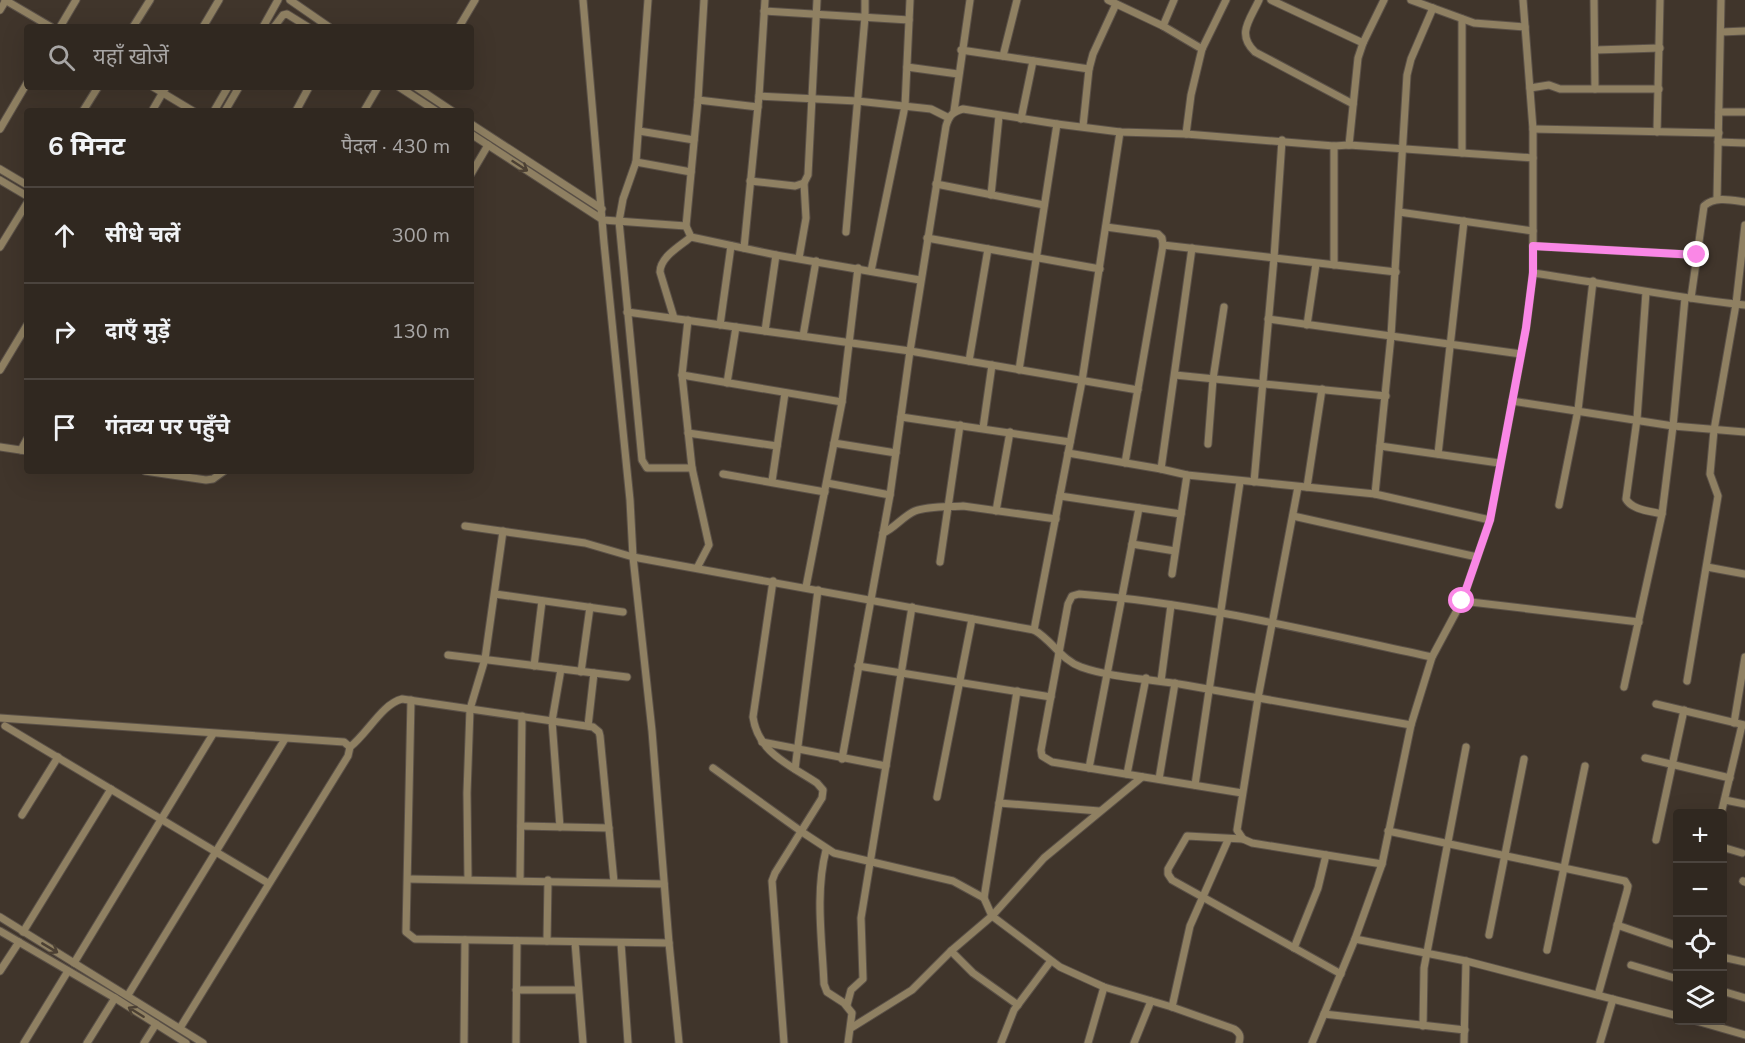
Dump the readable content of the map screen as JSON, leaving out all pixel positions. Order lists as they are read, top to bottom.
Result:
{
  "page": {
    "search": "यहाँ खोजें",
    "heading": ["6 मिनट", "पैदल · 430 m"],
    "list": [
      ["सीधे चलें", "300 m"],
      ["दाएँ मुड़ें", "130 m"],
      "गंतव्य पर पहुँचे"
    ],
    "map_buttons": ["+", "−"]
  }
}
